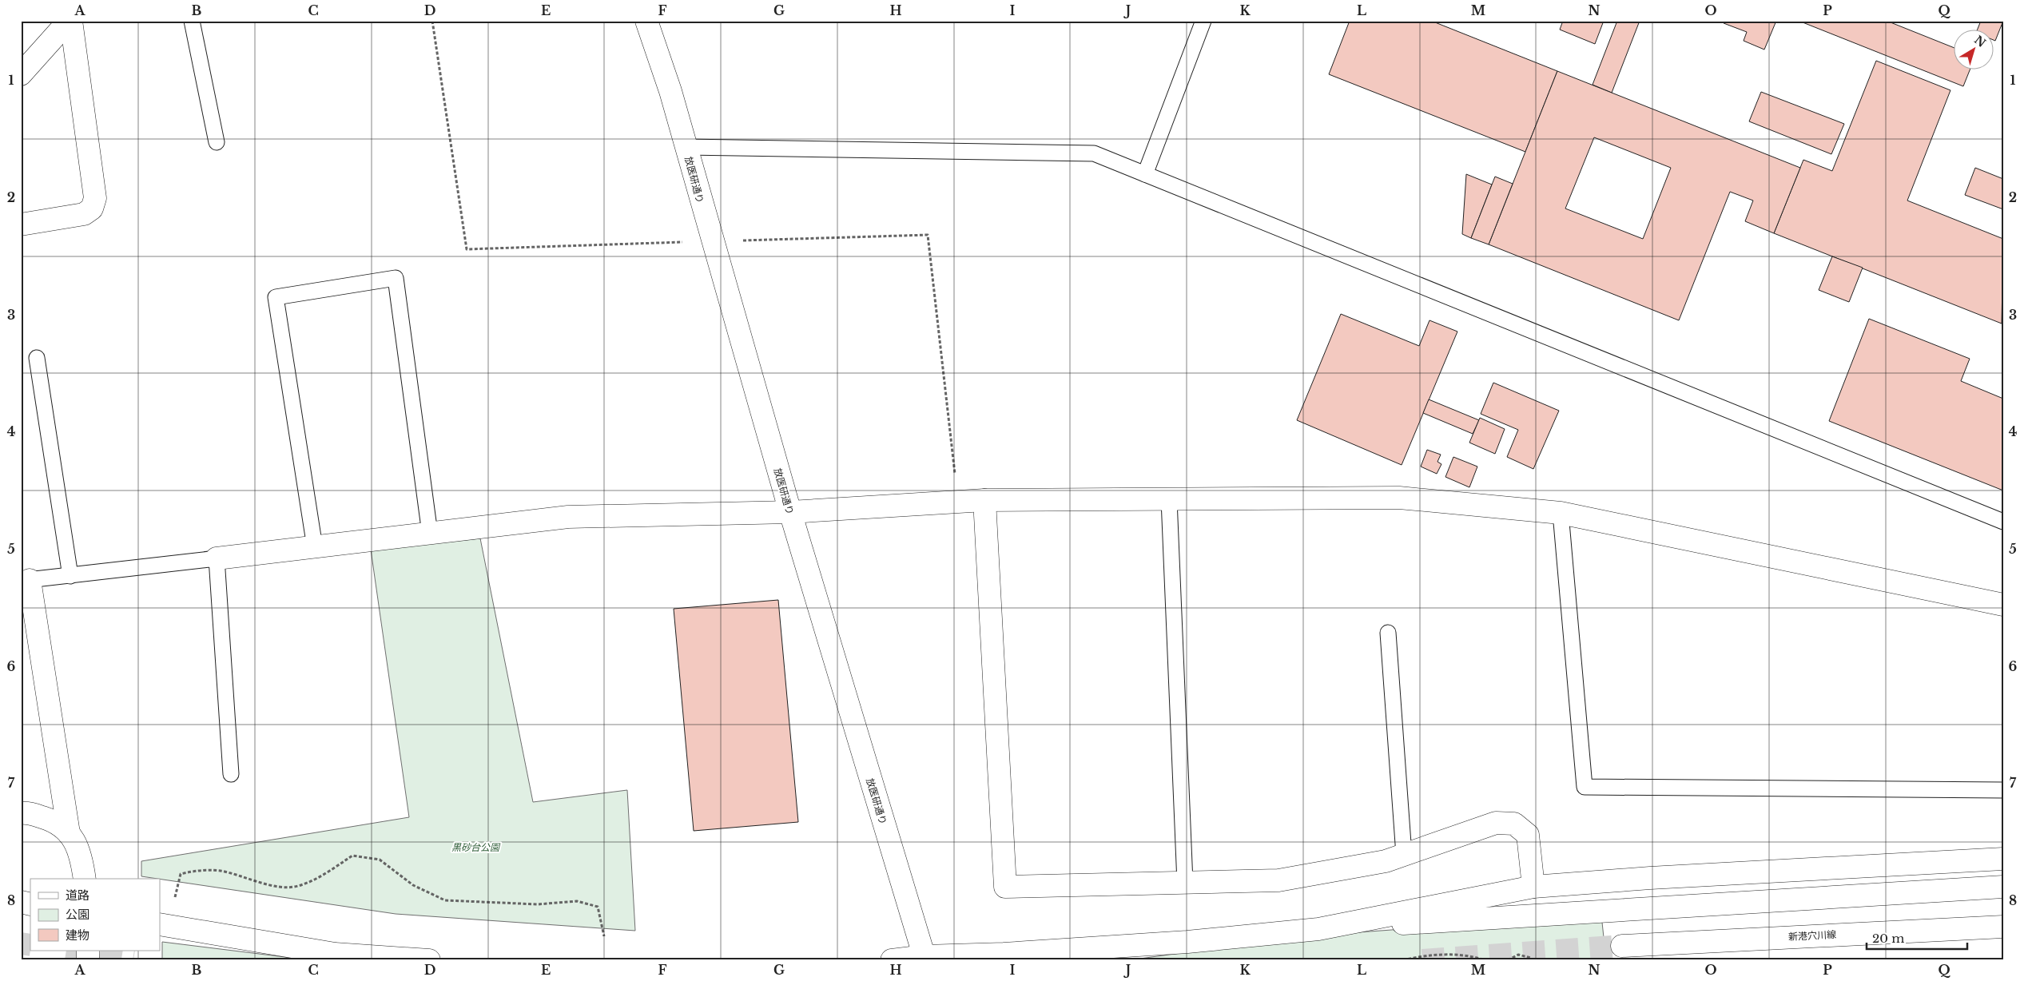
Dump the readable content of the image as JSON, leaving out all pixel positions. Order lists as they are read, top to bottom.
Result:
{
  "streets": {
    "street": ["放医研通り", "新港穴川線"]
  },
  "parks": ["黒砂台公園"],
  "legend": ["道路", "公園", "建物"],
  "scale_bar": "20 m",
  "north": "top right",
  "grid": {
    "columns": [
      "A",
      "B",
      "C",
      "D",
      "E",
      "F",
      "G",
      "H",
      "I",
      "J",
      "K",
      "L",
      "M",
      "N",
      "O",
      "P",
      "Q"
    ],
    "rows": [
      "1",
      "2",
      "3",
      "4",
      "5",
      "6",
      "7",
      "8"
    ]
  }
}
